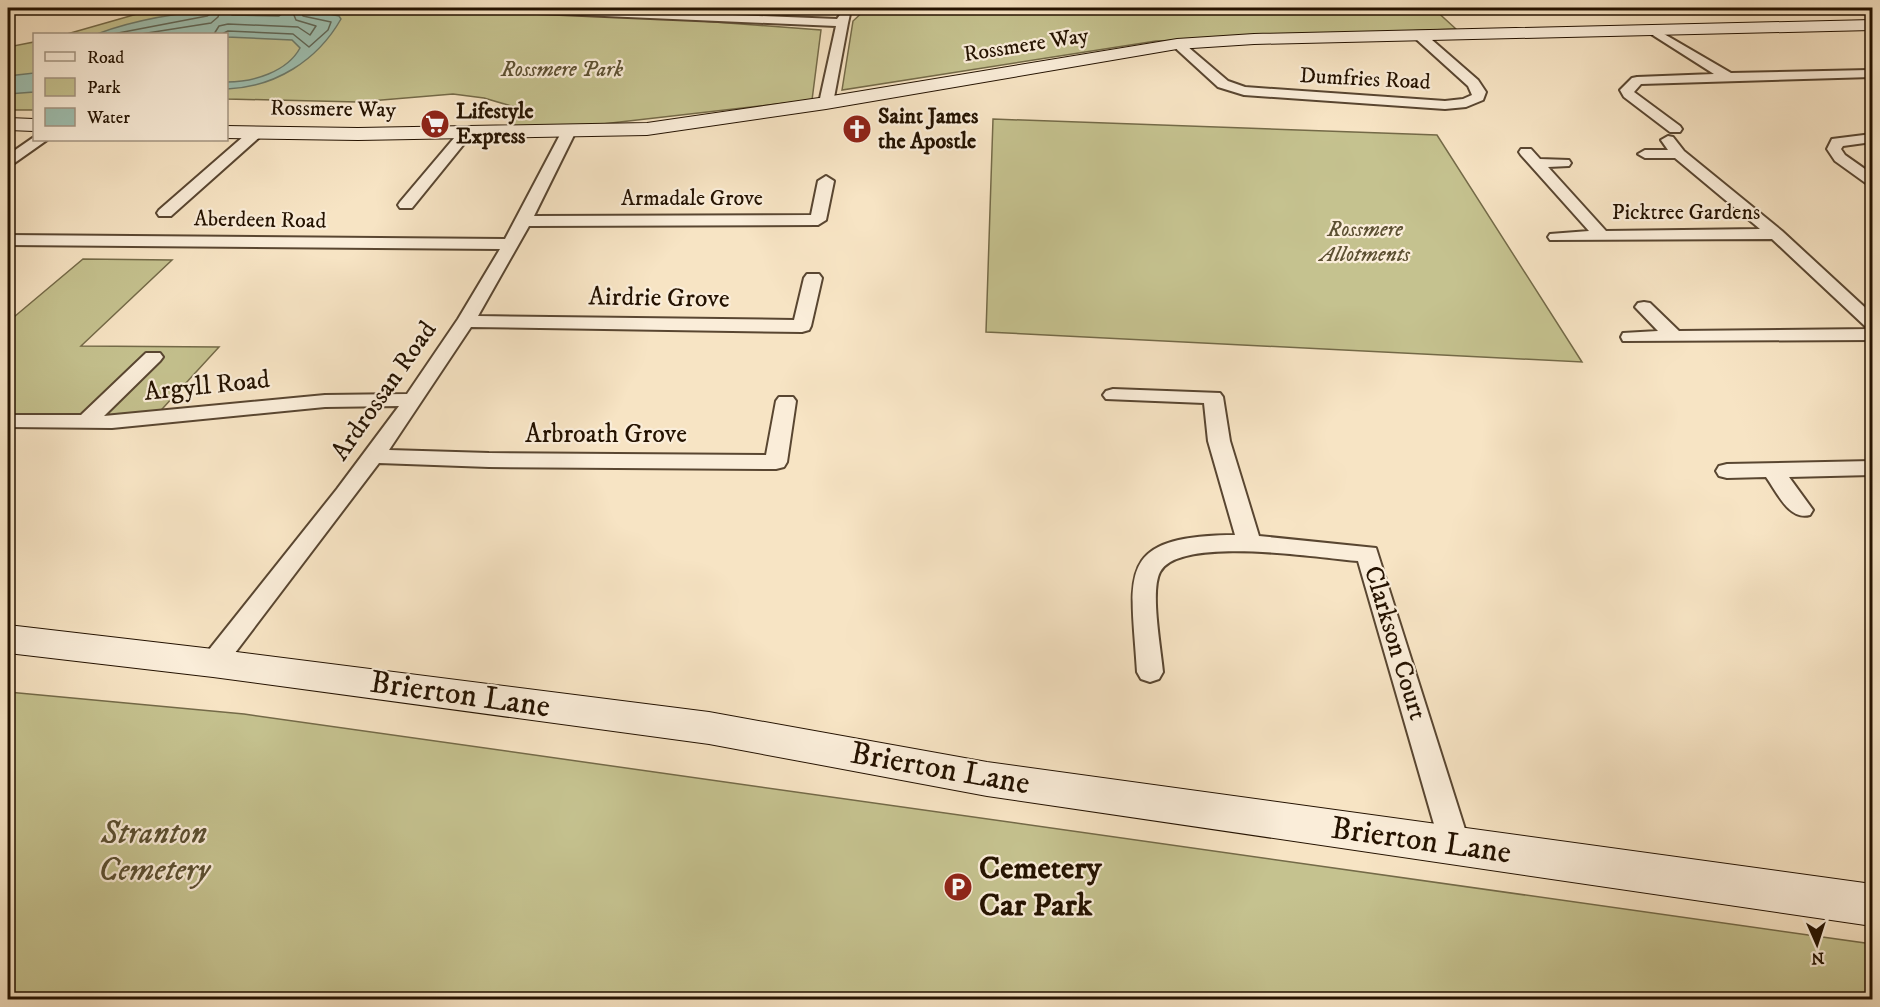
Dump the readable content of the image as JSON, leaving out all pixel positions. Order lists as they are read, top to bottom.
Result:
{
  "streets": {
    "street": [
      "Rossmere Way",
      "Dumfries Road",
      "Armadale Grove",
      "Picktree Gardens",
      "Aberdeen Road",
      "Airdrie Grove",
      "Argyll Road",
      "Ardrossan Road",
      "Arbroath Grove",
      "Clarkson Court",
      "Brierton Lane"
    ]
  },
  "crossings": [
    ["Rossmere Way", "Dumfries Road"],
    ["Rossmere Way", "Ardrossan Road"],
    ["Armadale Grove", "Ardrossan Road"],
    ["Aberdeen Road", "Ardrossan Road"],
    ["Airdrie Grove", "Ardrossan Road"],
    ["Argyll Road", "Ardrossan Road"],
    ["Ardrossan Road", "Arbroath Grove"],
    ["Ardrossan Road", "Brierton Lane"],
    ["Clarkson Court", "Brierton Lane"]
  ],
  "parks": ["Rossmere Park", "Rossmere Allotments", "Stranton Cemetery"],
  "places": {
    "supermarket": ["Lifestyle Express"],
    "church": ["Saint James the Apostle"],
    "parking": ["Cemetery Car Park"]
  },
  "legend": ["Road", "Park", "Water"],
  "north": "bottom"
}
